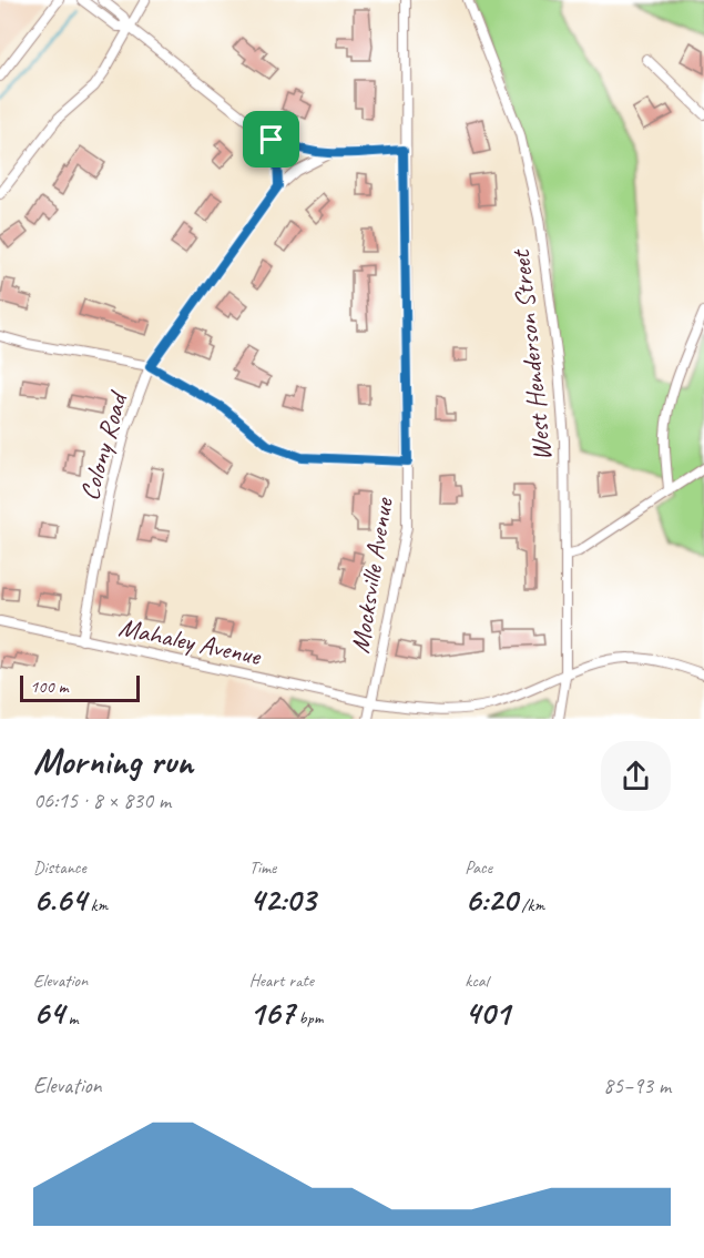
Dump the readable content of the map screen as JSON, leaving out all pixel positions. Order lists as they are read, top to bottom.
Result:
{
  "streets": {
    "street": [
      "West Henderson Street",
      "Colony Road",
      "Mocksville Avenue",
      "Mahaley Avenue"
    ]
  },
  "crossings": [
    ["West Henderson Street", "Mahaley Avenue"],
    ["Colony Road", "Mahaley Avenue"],
    ["Mocksville Avenue", "Mahaley Avenue"]
  ],
  "scale_bar": "100 m",
  "page": {
    "scale": "100 m",
    "heading": ["Morning run", "06:15 · 8 × 830 m"],
    "stats": [
      ["Distance", "6.64 km"],
      ["Time", "42:03"],
      ["Pace", "6:20 /km"],
      ["Elevation", "64 m"],
      ["Heart rate", "167 bpm"],
      ["kcal", "401"]
    ],
    "chart": ["Elevation", "85–93 m"]
  }
}
